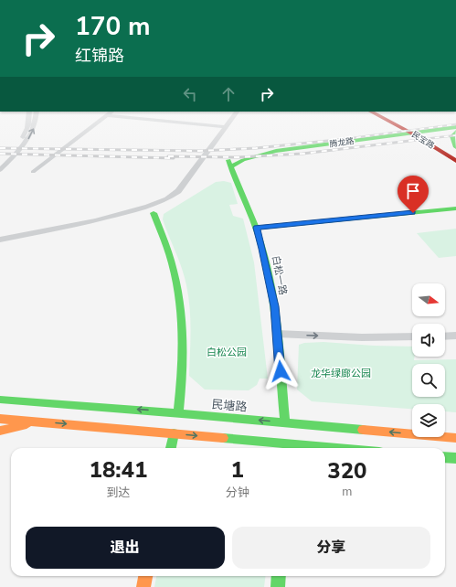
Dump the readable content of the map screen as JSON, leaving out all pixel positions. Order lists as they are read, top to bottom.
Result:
{
  "streets": {
    "main road": [
      "民宝路",
      "腾龙路",
      "白松一路",
      "民塘路"
    ]
  },
  "crossings": [
    ["民宝路", "腾龙路"],
    ["腾龙路", "白松一路"],
    ["白松一路", "民塘路"]
  ],
  "parks": ["白松公园", "龙华绿廊公园"],
  "north": "right",
  "page": {
    "turn": ["170 m", "红锦路"],
    "eta": [
      "18:41",
      "到达",
      "1",
      "分钟",
      "320",
      "m"
    ],
    "buttons": ["退出", "分享"]
  }
}
